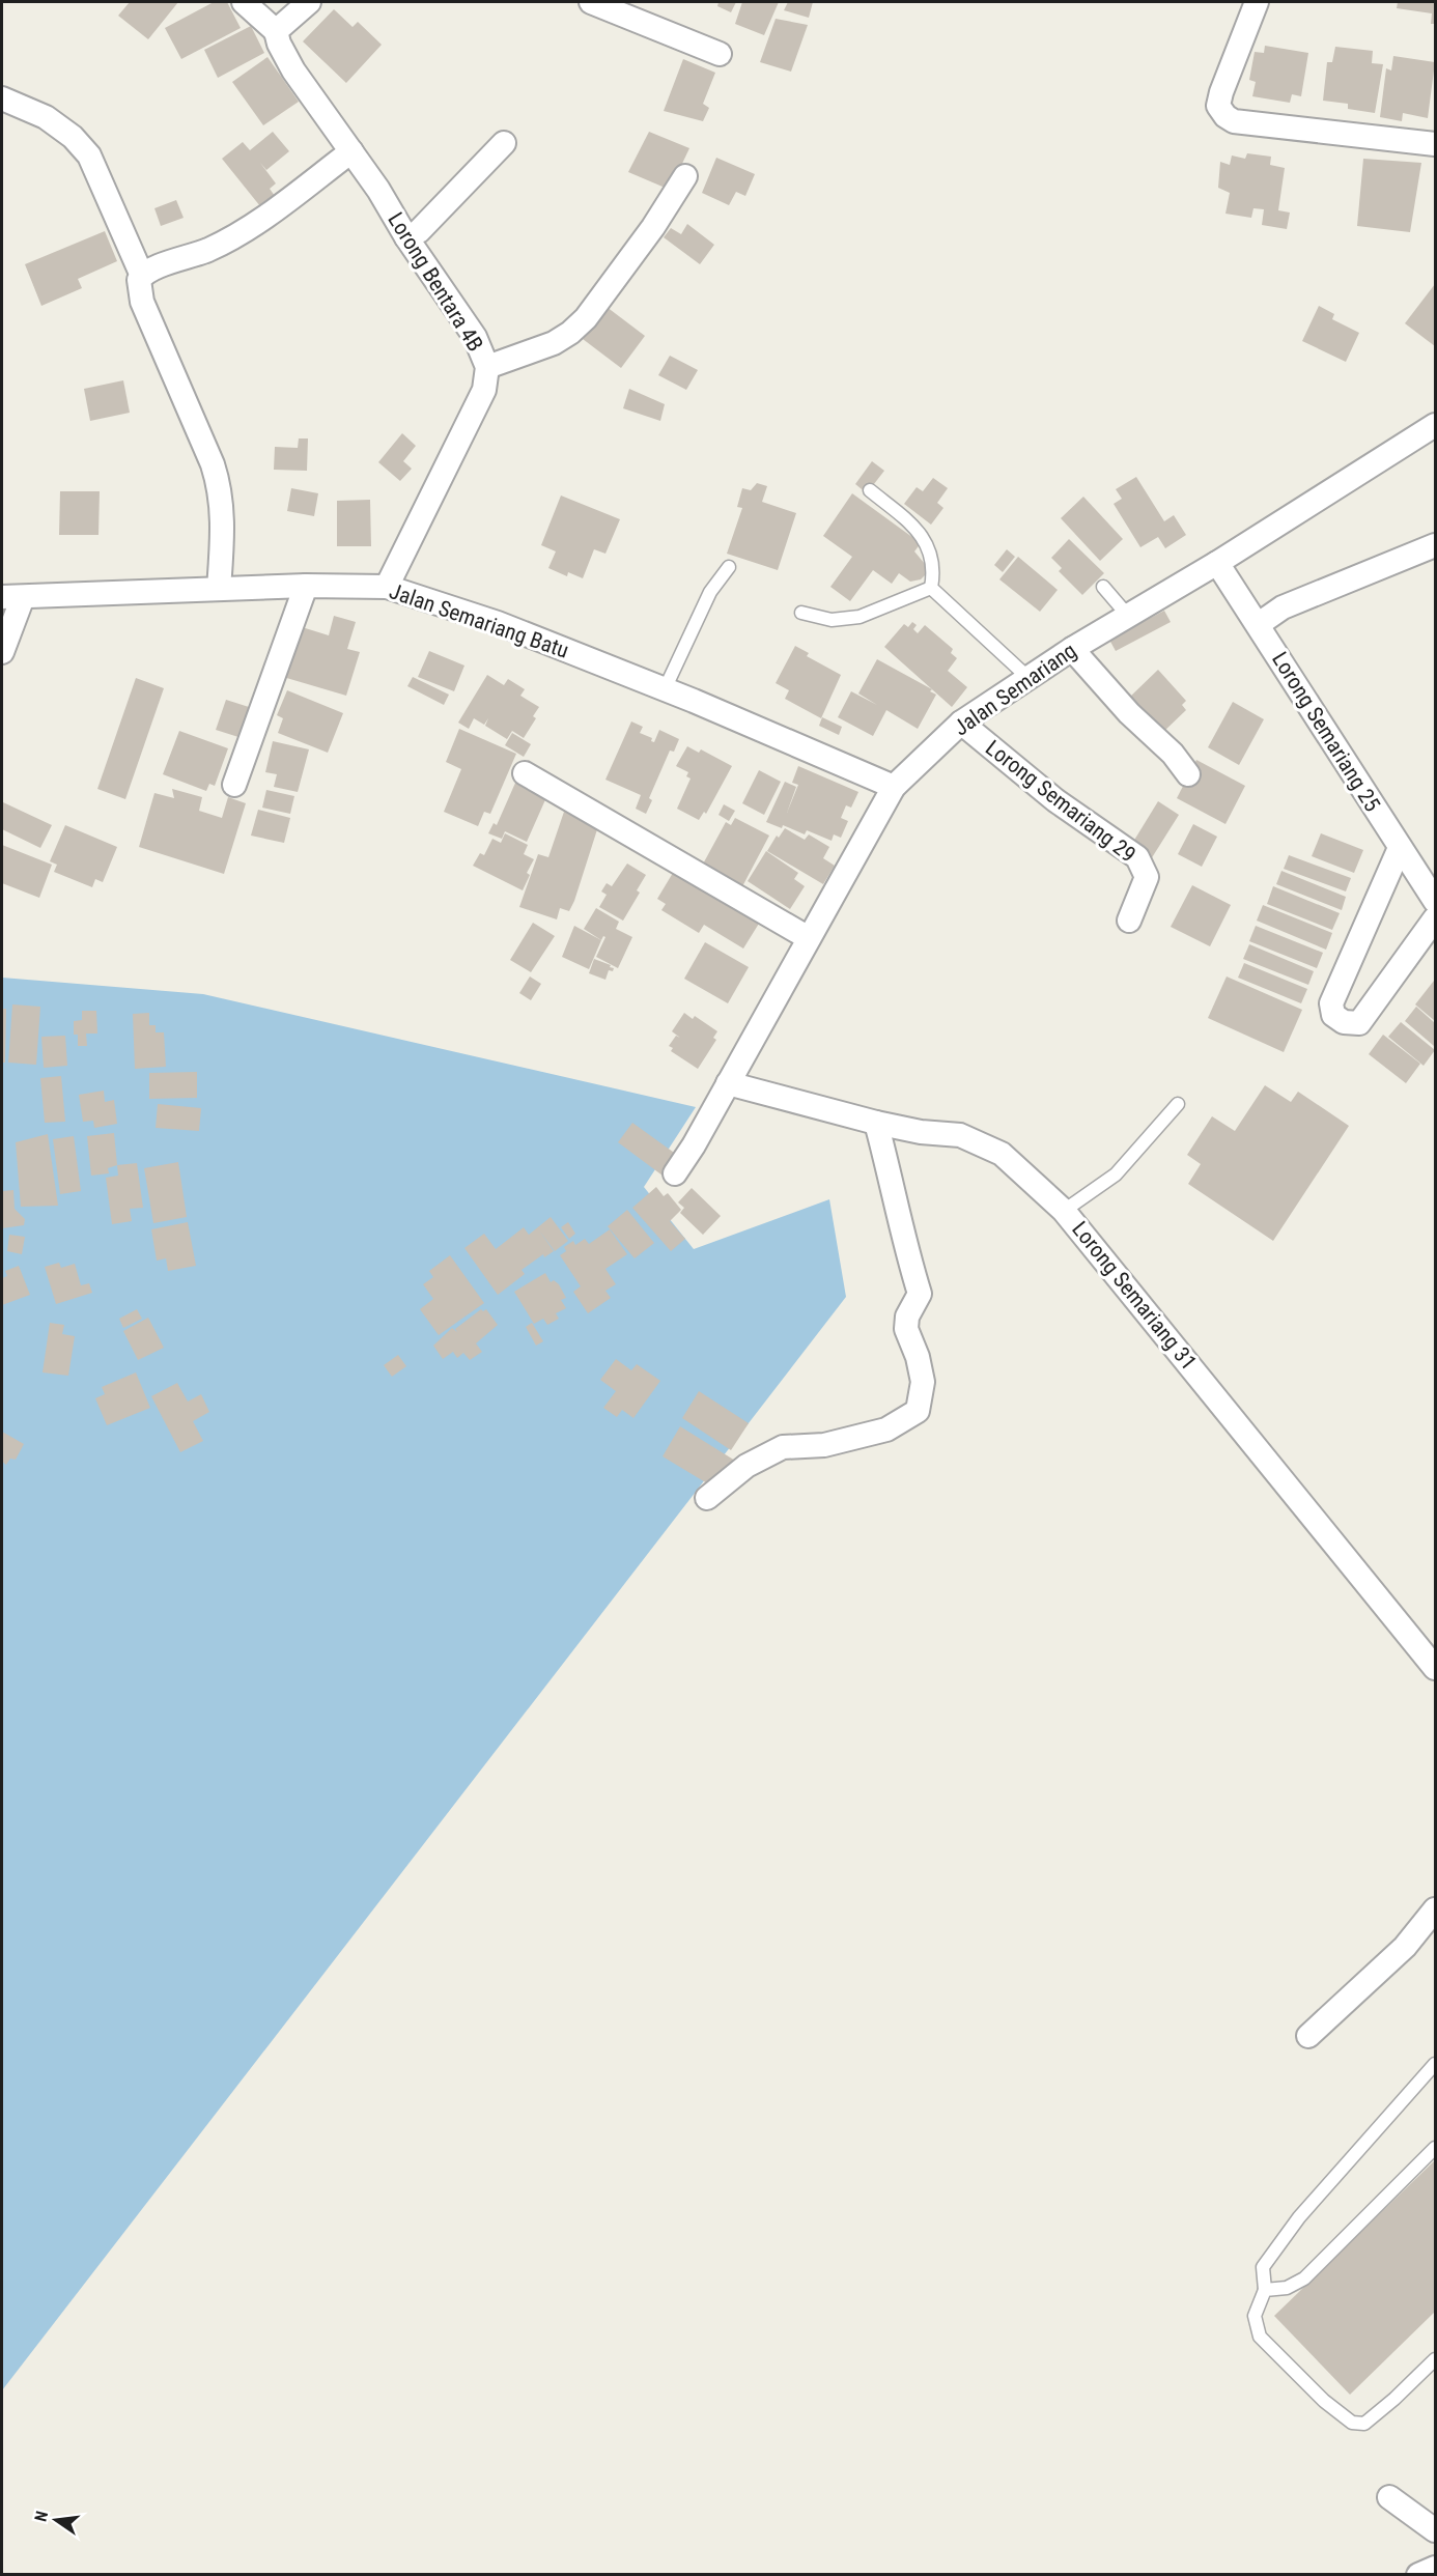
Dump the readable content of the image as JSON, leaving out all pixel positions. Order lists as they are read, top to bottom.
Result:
{
  "streets": {
    "street": [
      "Lorong Bentara 4B",
      "Jalan Semariang Batu",
      "Jalan Semariang",
      "Lorong Semariang 25",
      "Lorong Semariang 29",
      "Lorong Semariang 31"
    ]
  },
  "crossings": [
    ["Lorong Bentara 4B", "Jalan Semariang Batu"],
    ["Jalan Semariang Batu", "Jalan Semariang"],
    ["Jalan Semariang", "Lorong Semariang 25"],
    ["Jalan Semariang", "Lorong Semariang 29"],
    ["Jalan Semariang", "Lorong Semariang 31"]
  ],
  "north": "left"
}
